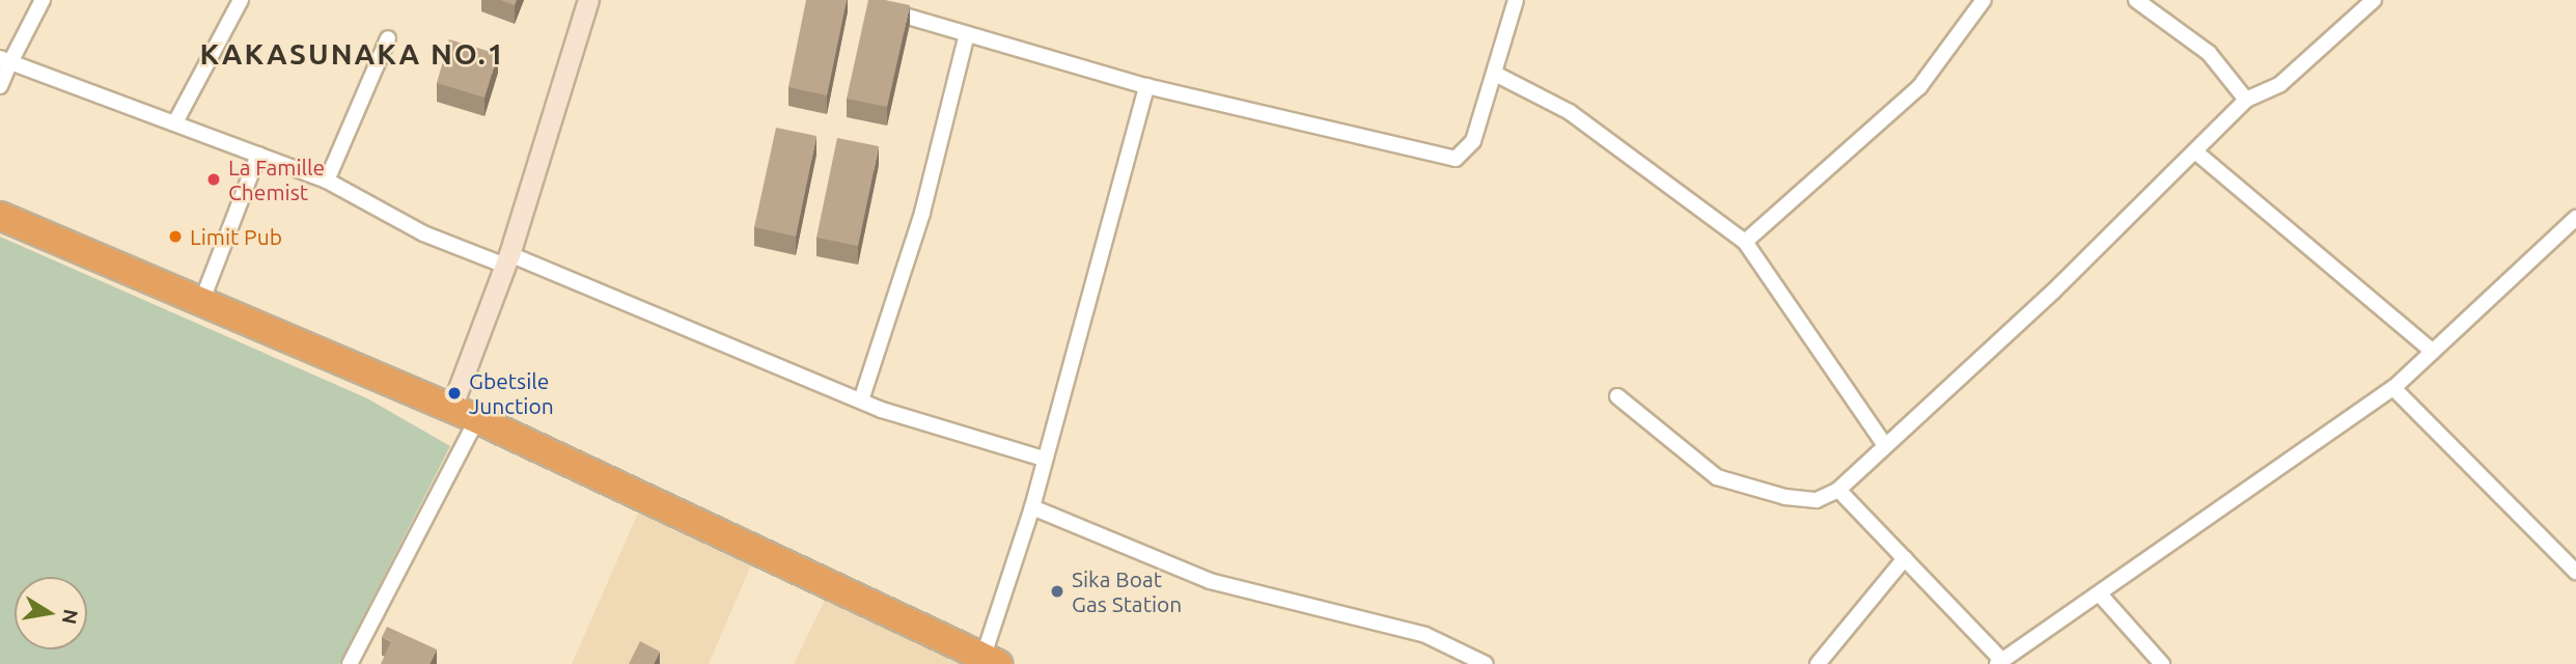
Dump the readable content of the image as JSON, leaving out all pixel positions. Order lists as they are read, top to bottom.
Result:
{
  "districts": ["KAKASUNAKA NO.1"],
  "places": [
    "La Famille Chemist",
    "Limit Pub",
    "Gbetsile Junction",
    "Sika Boat Gas Station"
  ],
  "north": "right"
}
